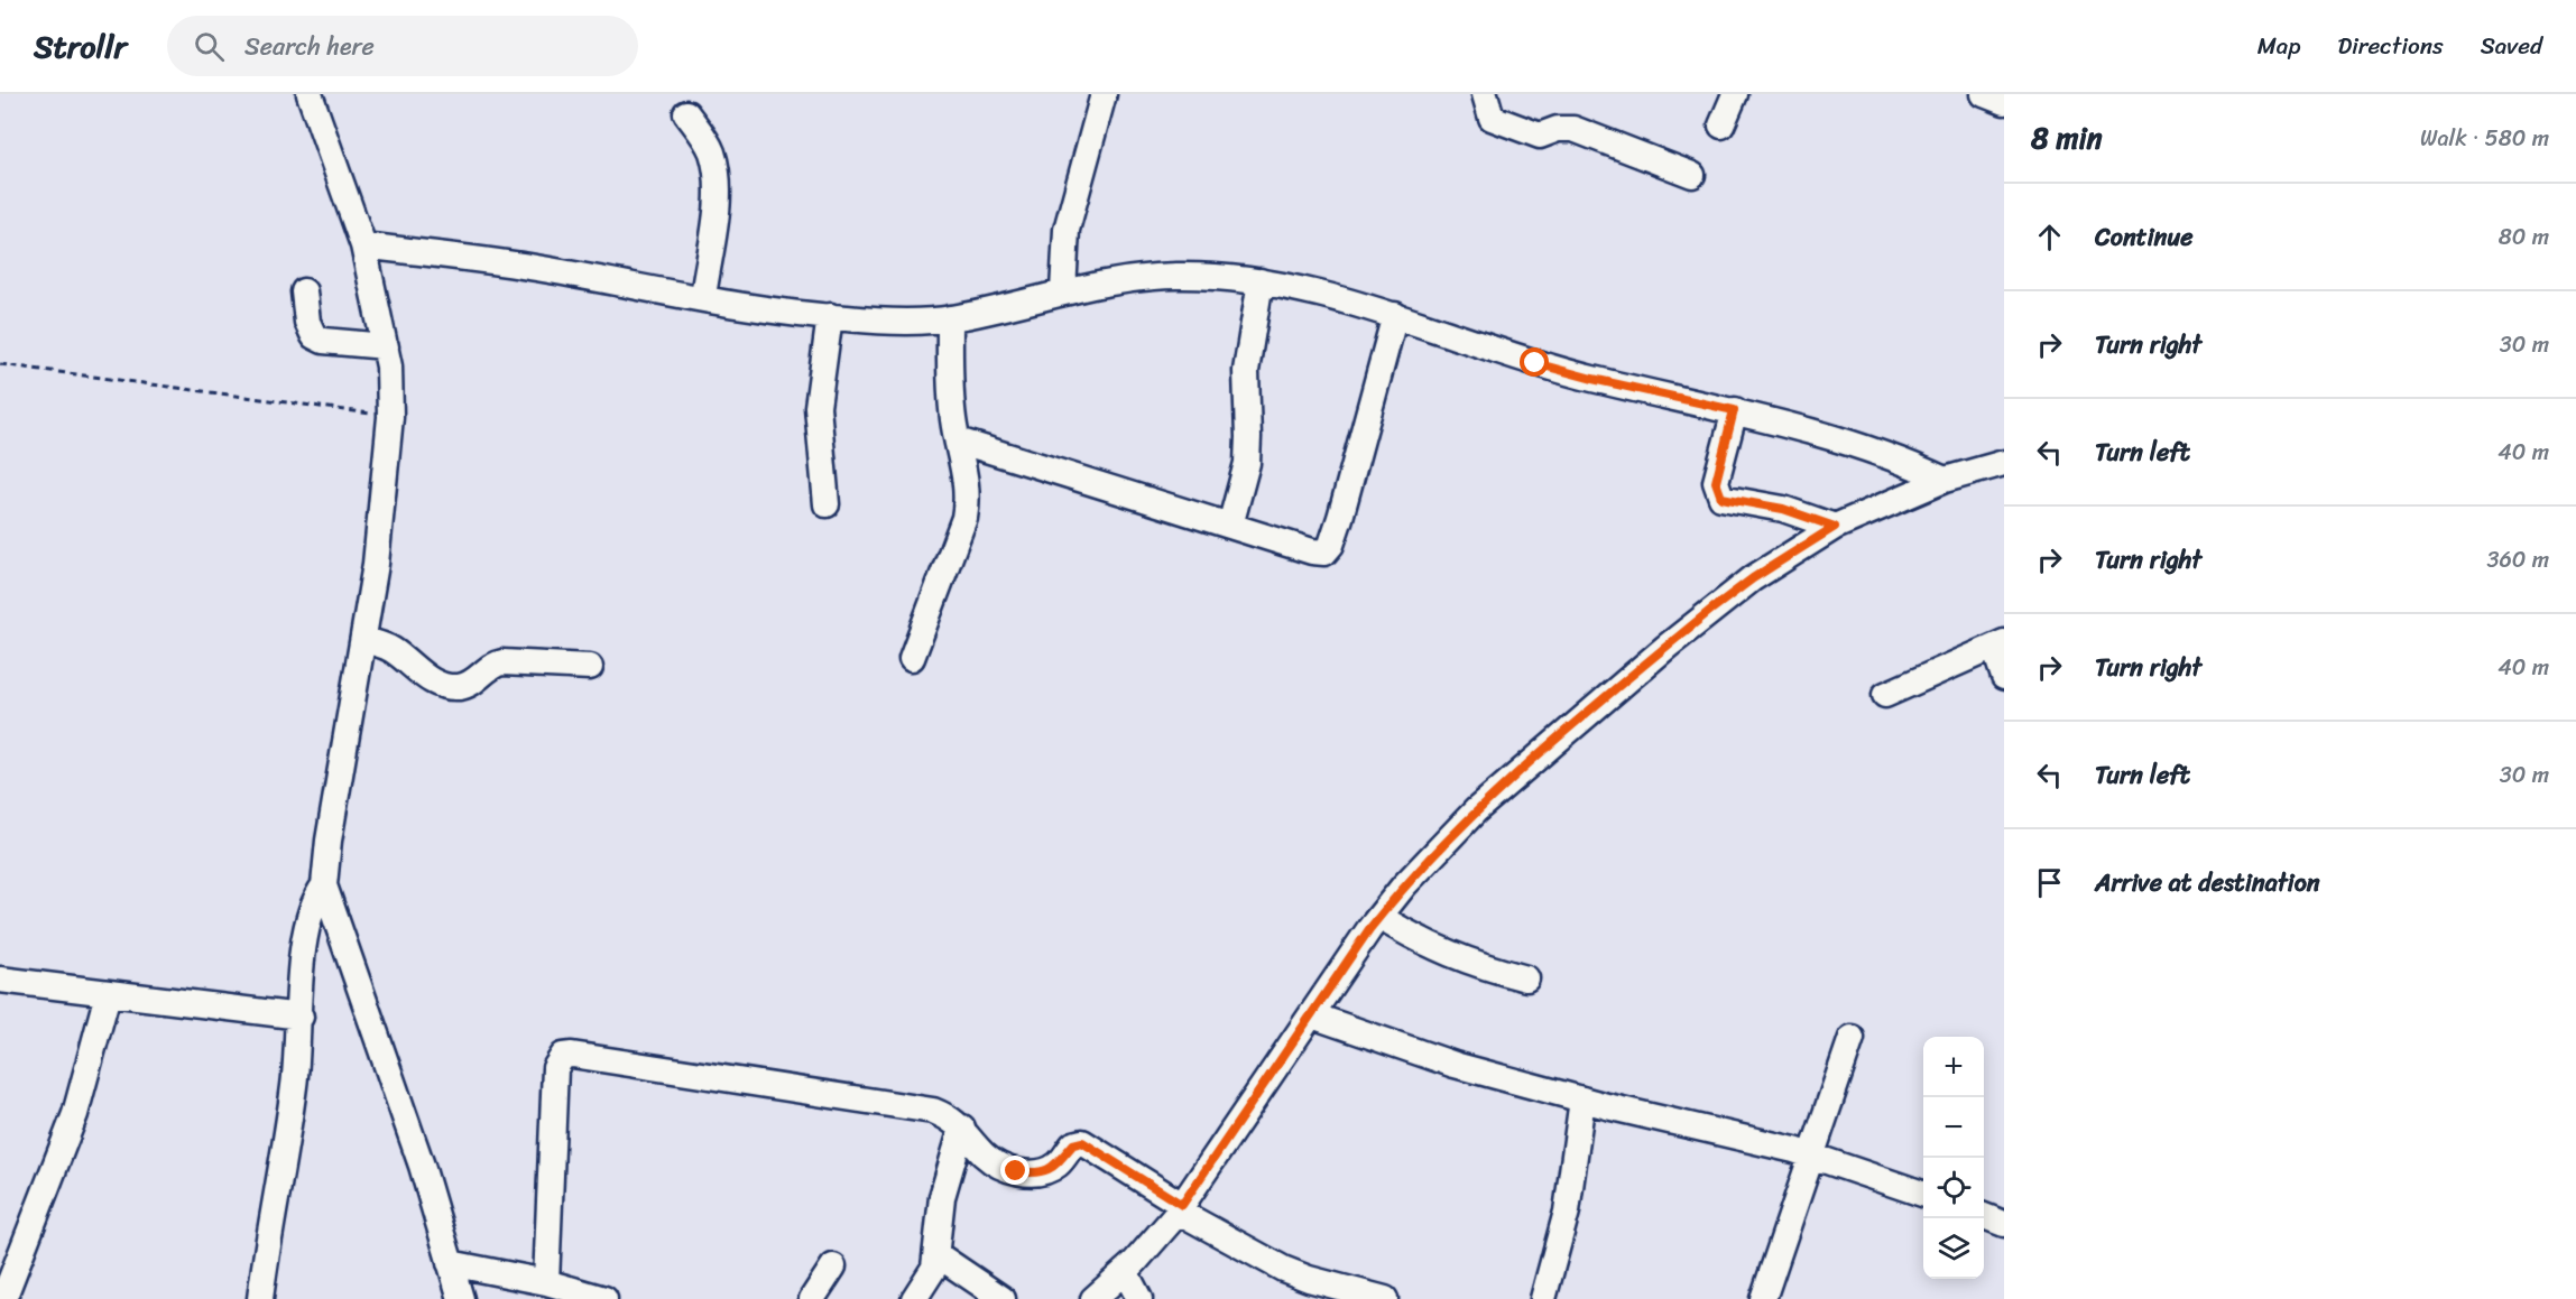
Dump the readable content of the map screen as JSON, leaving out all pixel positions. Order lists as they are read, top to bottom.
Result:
{
  "page": {
    "header": "Strollr",
    "search": "Search here",
    "nav": ["Map", "Directions", "Saved"],
    "heading": ["8 min", "Walk · 580 m"],
    "list": [
      ["Continue", "80 m"],
      ["Turn right", "30 m"],
      ["Turn left", "40 m"],
      ["Turn right", "360 m"],
      ["Turn right", "40 m"],
      ["Turn left", "30 m"],
      "Arrive at destination"
    ],
    "map_buttons": ["+", "−"]
  }
}
